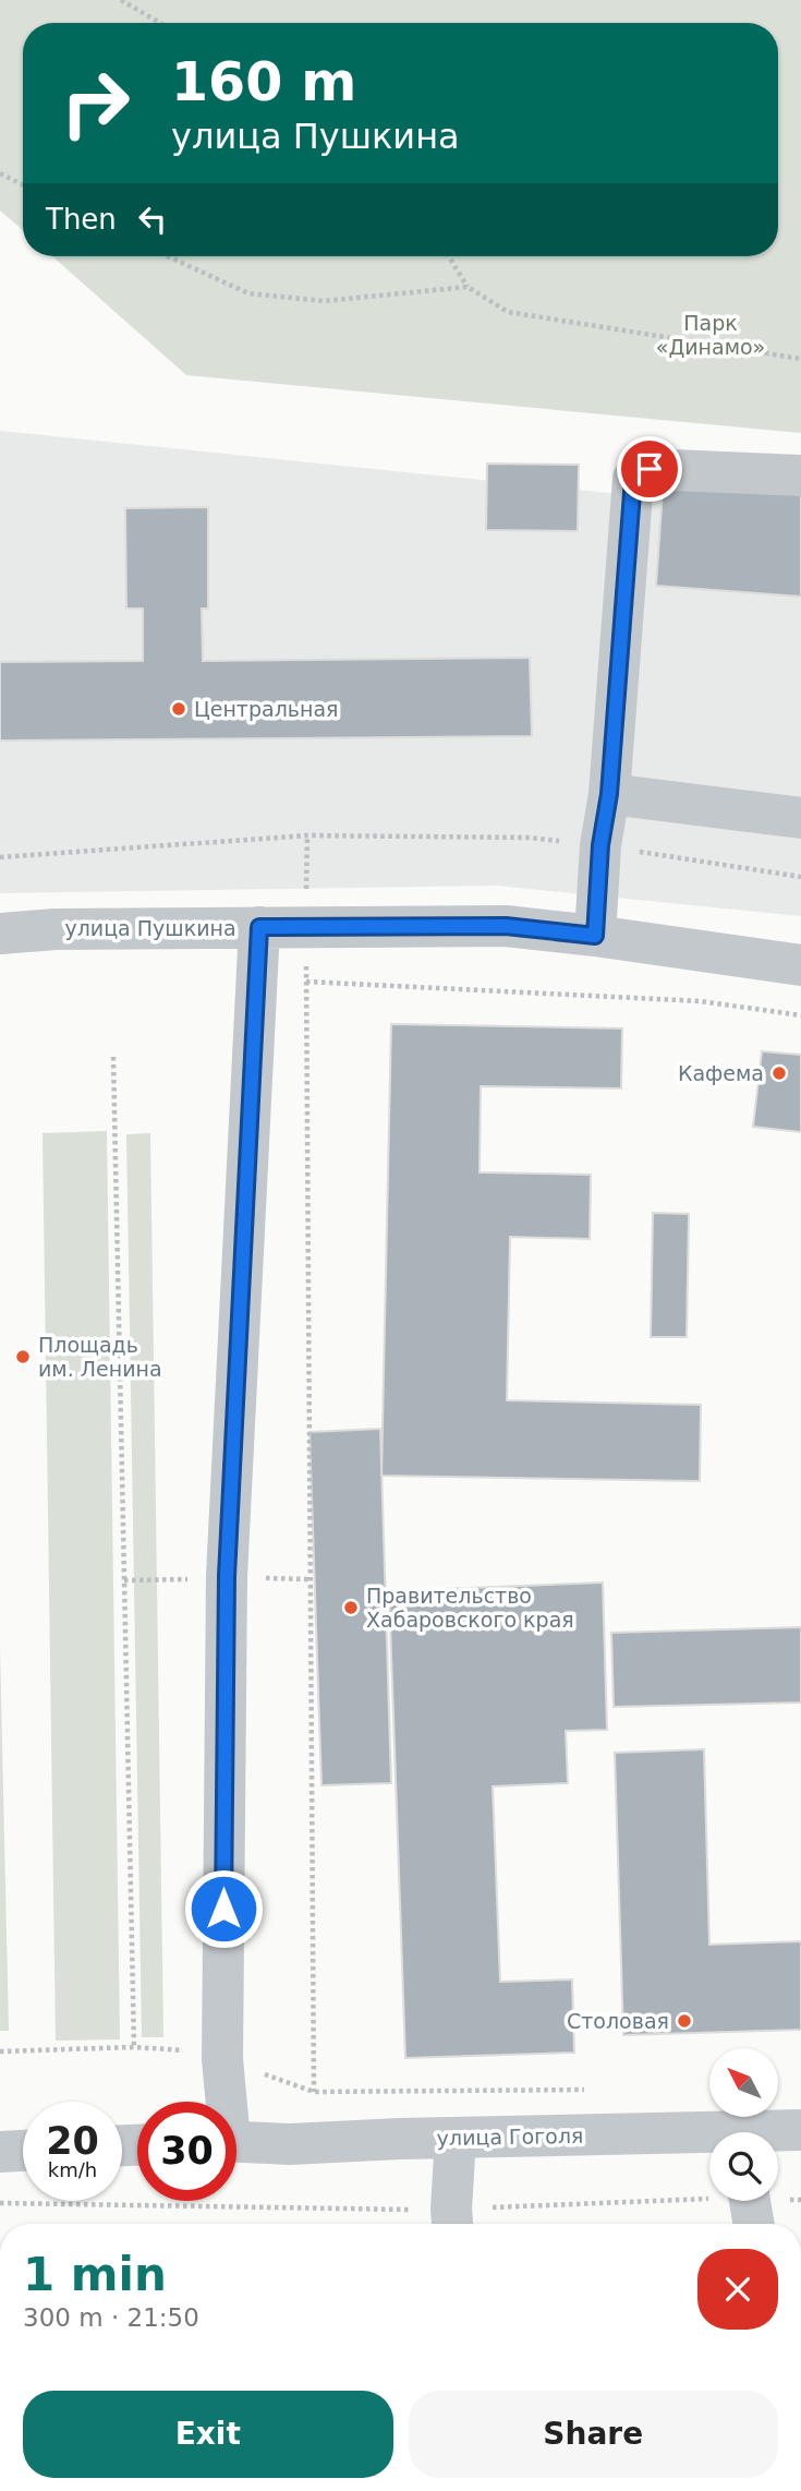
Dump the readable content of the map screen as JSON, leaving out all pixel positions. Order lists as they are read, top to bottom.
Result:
{
  "streets": {
    "street": ["улица Пушкина", "улица Гоголя"]
  },
  "parks": ["Парк «Динамо»"],
  "places": [
    "Центральная",
    "Кафема",
    "Площадь им. Ленина",
    "Правительство Хабаровского края",
    "Столовая"
  ],
  "north": "top left",
  "page": {
    "turn": ["160 m", "улица Пушкина"],
    "then": "Then",
    "speed": "20 km/h",
    "limit": "30",
    "heading": ["1 min", "300 m · 21:50"],
    "buttons": ["Exit", "Share"]
  }
}
